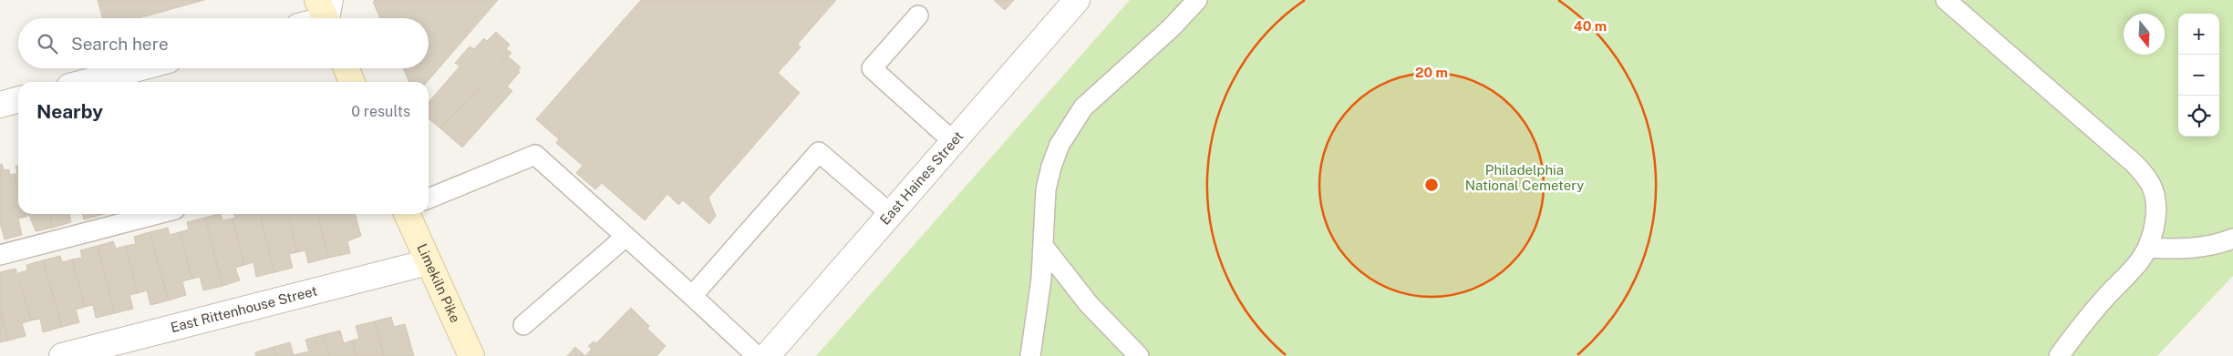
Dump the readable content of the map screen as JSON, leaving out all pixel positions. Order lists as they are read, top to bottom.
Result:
{
  "streets": {
    "street": ["East Haines Street", "Limekiln Pike", "East Rittenhouse Street"]
  },
  "crossings": [
    ["Limekiln Pike", "East Rittenhouse Street"]
  ],
  "parks": ["Philadelphia National Cemetery"],
  "north": "bottom",
  "page": {
    "map_buttons": ["+", "−"],
    "search": "Search here",
    "heading": ["Nearby", "0 results"]
  },
  "rings": ["40 m", "20 m"]
}
